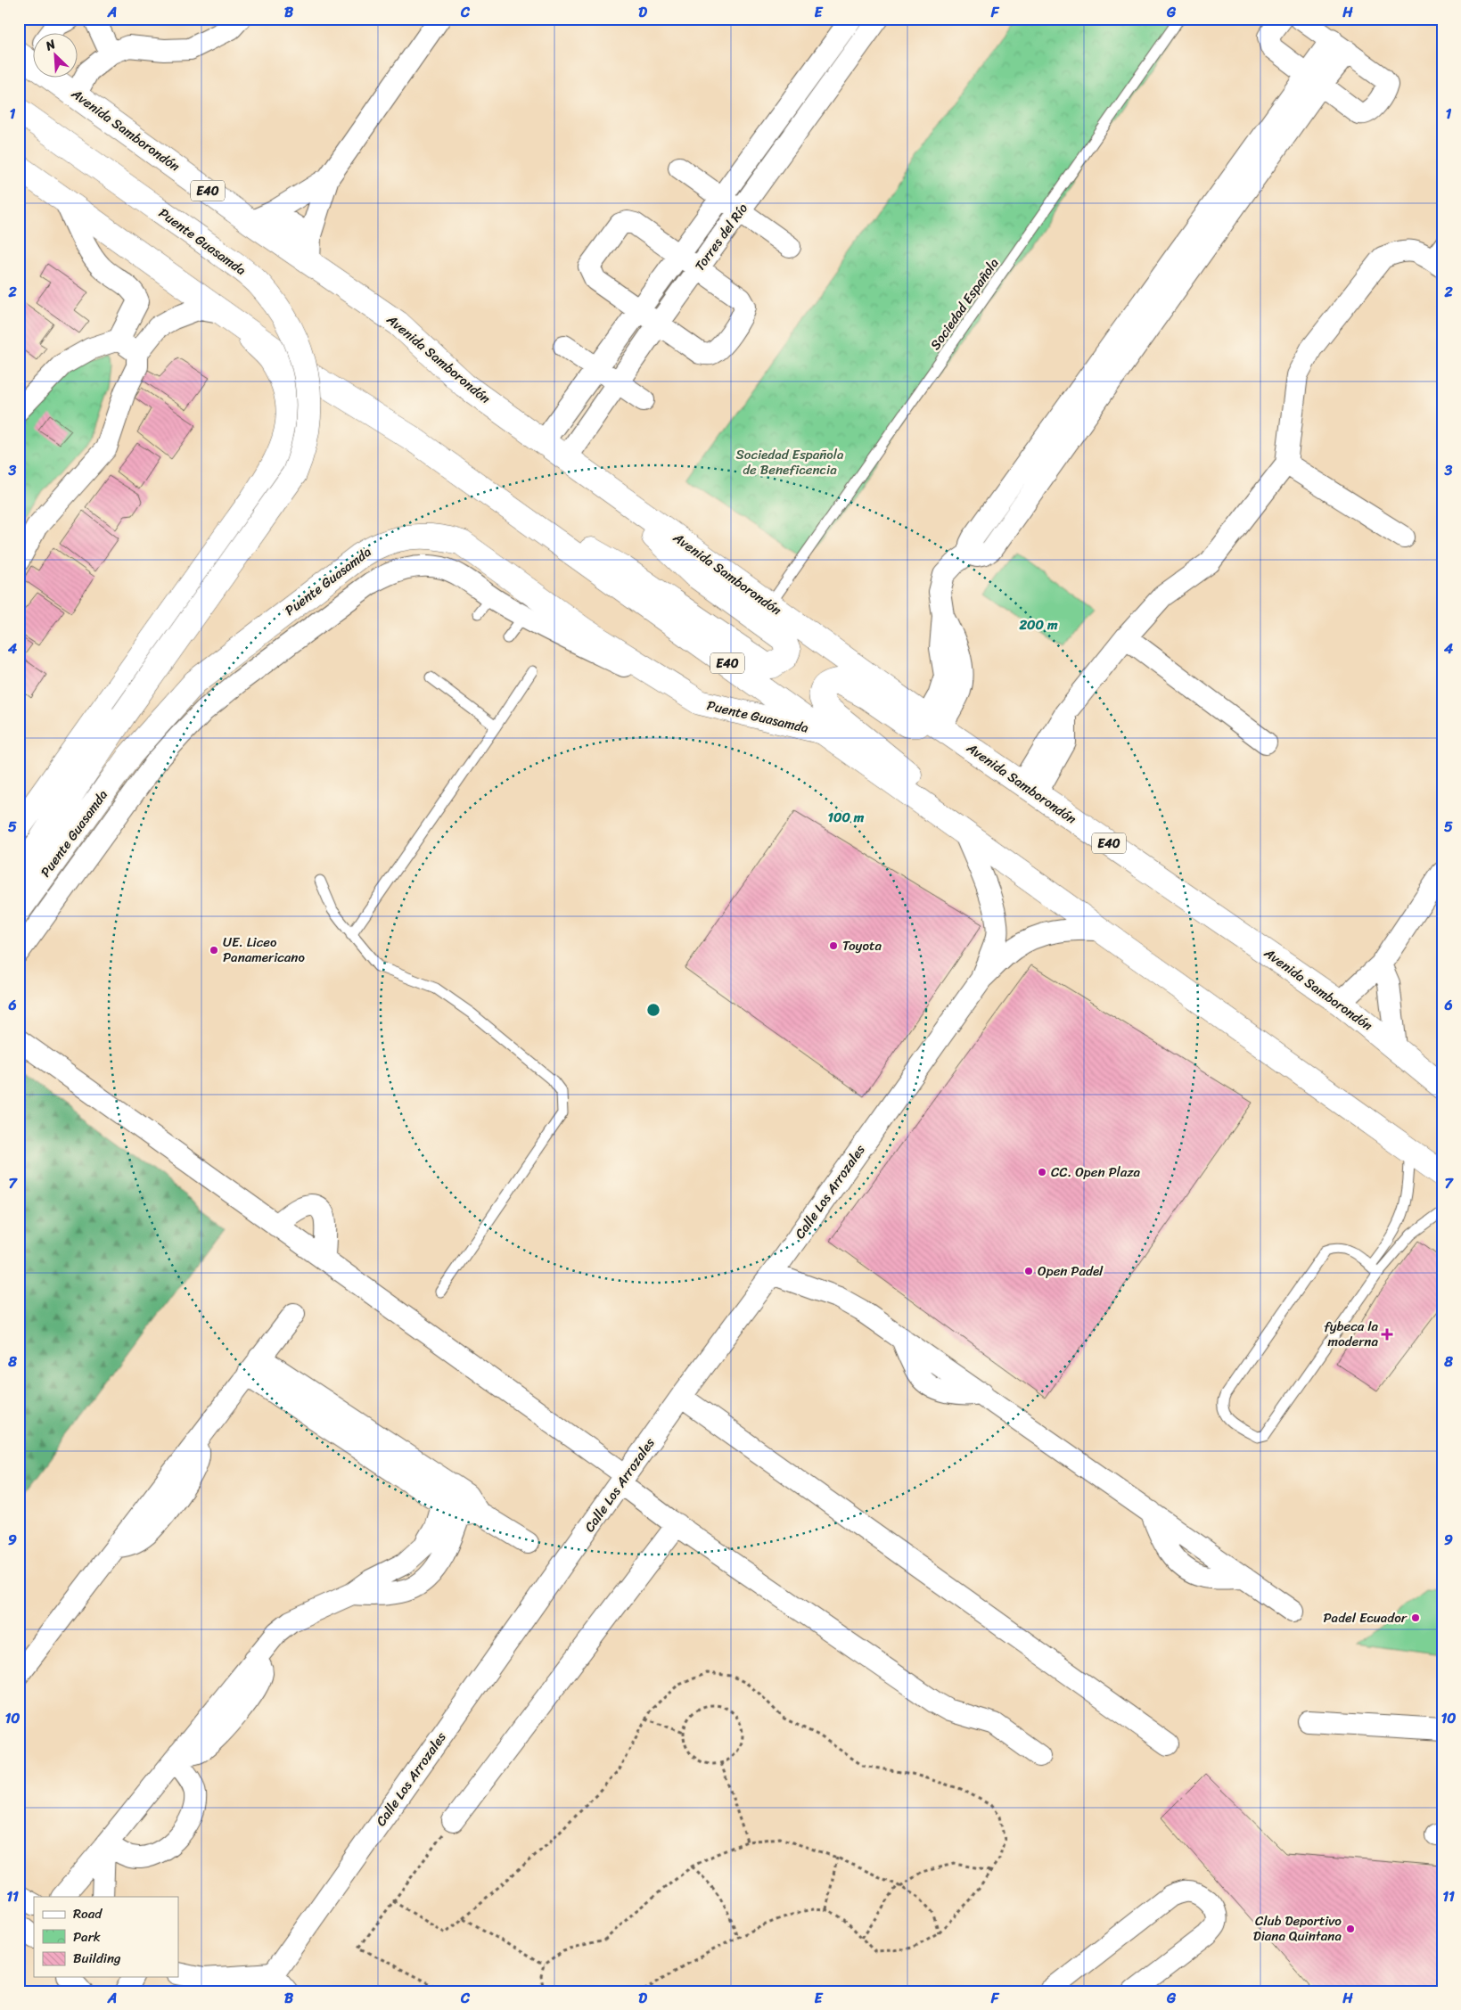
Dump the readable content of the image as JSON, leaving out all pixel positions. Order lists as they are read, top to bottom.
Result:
{
  "streets": {
    "main road": ["Avenida Samborondón", "E40", "Puente Guasamda"],
    "street": ["Torres del Río", "Calle Los Arrozales"],
    "lane": ["Sociedad Española"]
  },
  "crossings": [
    ["Avenida Samborondón", "Torres del Río"],
    ["Avenida Samborondón", "Sociedad Española"],
    ["E40", "Puente Guasamda"],
    ["E40", "Calle Los Arrozales"]
  ],
  "parks": ["Sociedad Española de Beneficencia"],
  "places": {
    "other": [
      "Toyota",
      "UE. Liceo Panamericano",
      "CC. Open Plaza",
      "Open Padel",
      "Padel Ecuador",
      "Club Deportivo Diana Quintana"
    ],
    "health": ["fybeca la moderna"]
  },
  "legend": ["Road", "Park", "Building"],
  "north": "top left",
  "grid": {
    "columns": [
      "A",
      "B",
      "C",
      "D",
      "E",
      "F",
      "G",
      "H"
    ],
    "rows": [
      "1",
      "2",
      "3",
      "4",
      "5",
      "6",
      "7",
      "8",
      "9",
      "10",
      "11"
    ]
  },
  "rings": ["200 m", "100 m"]
}
